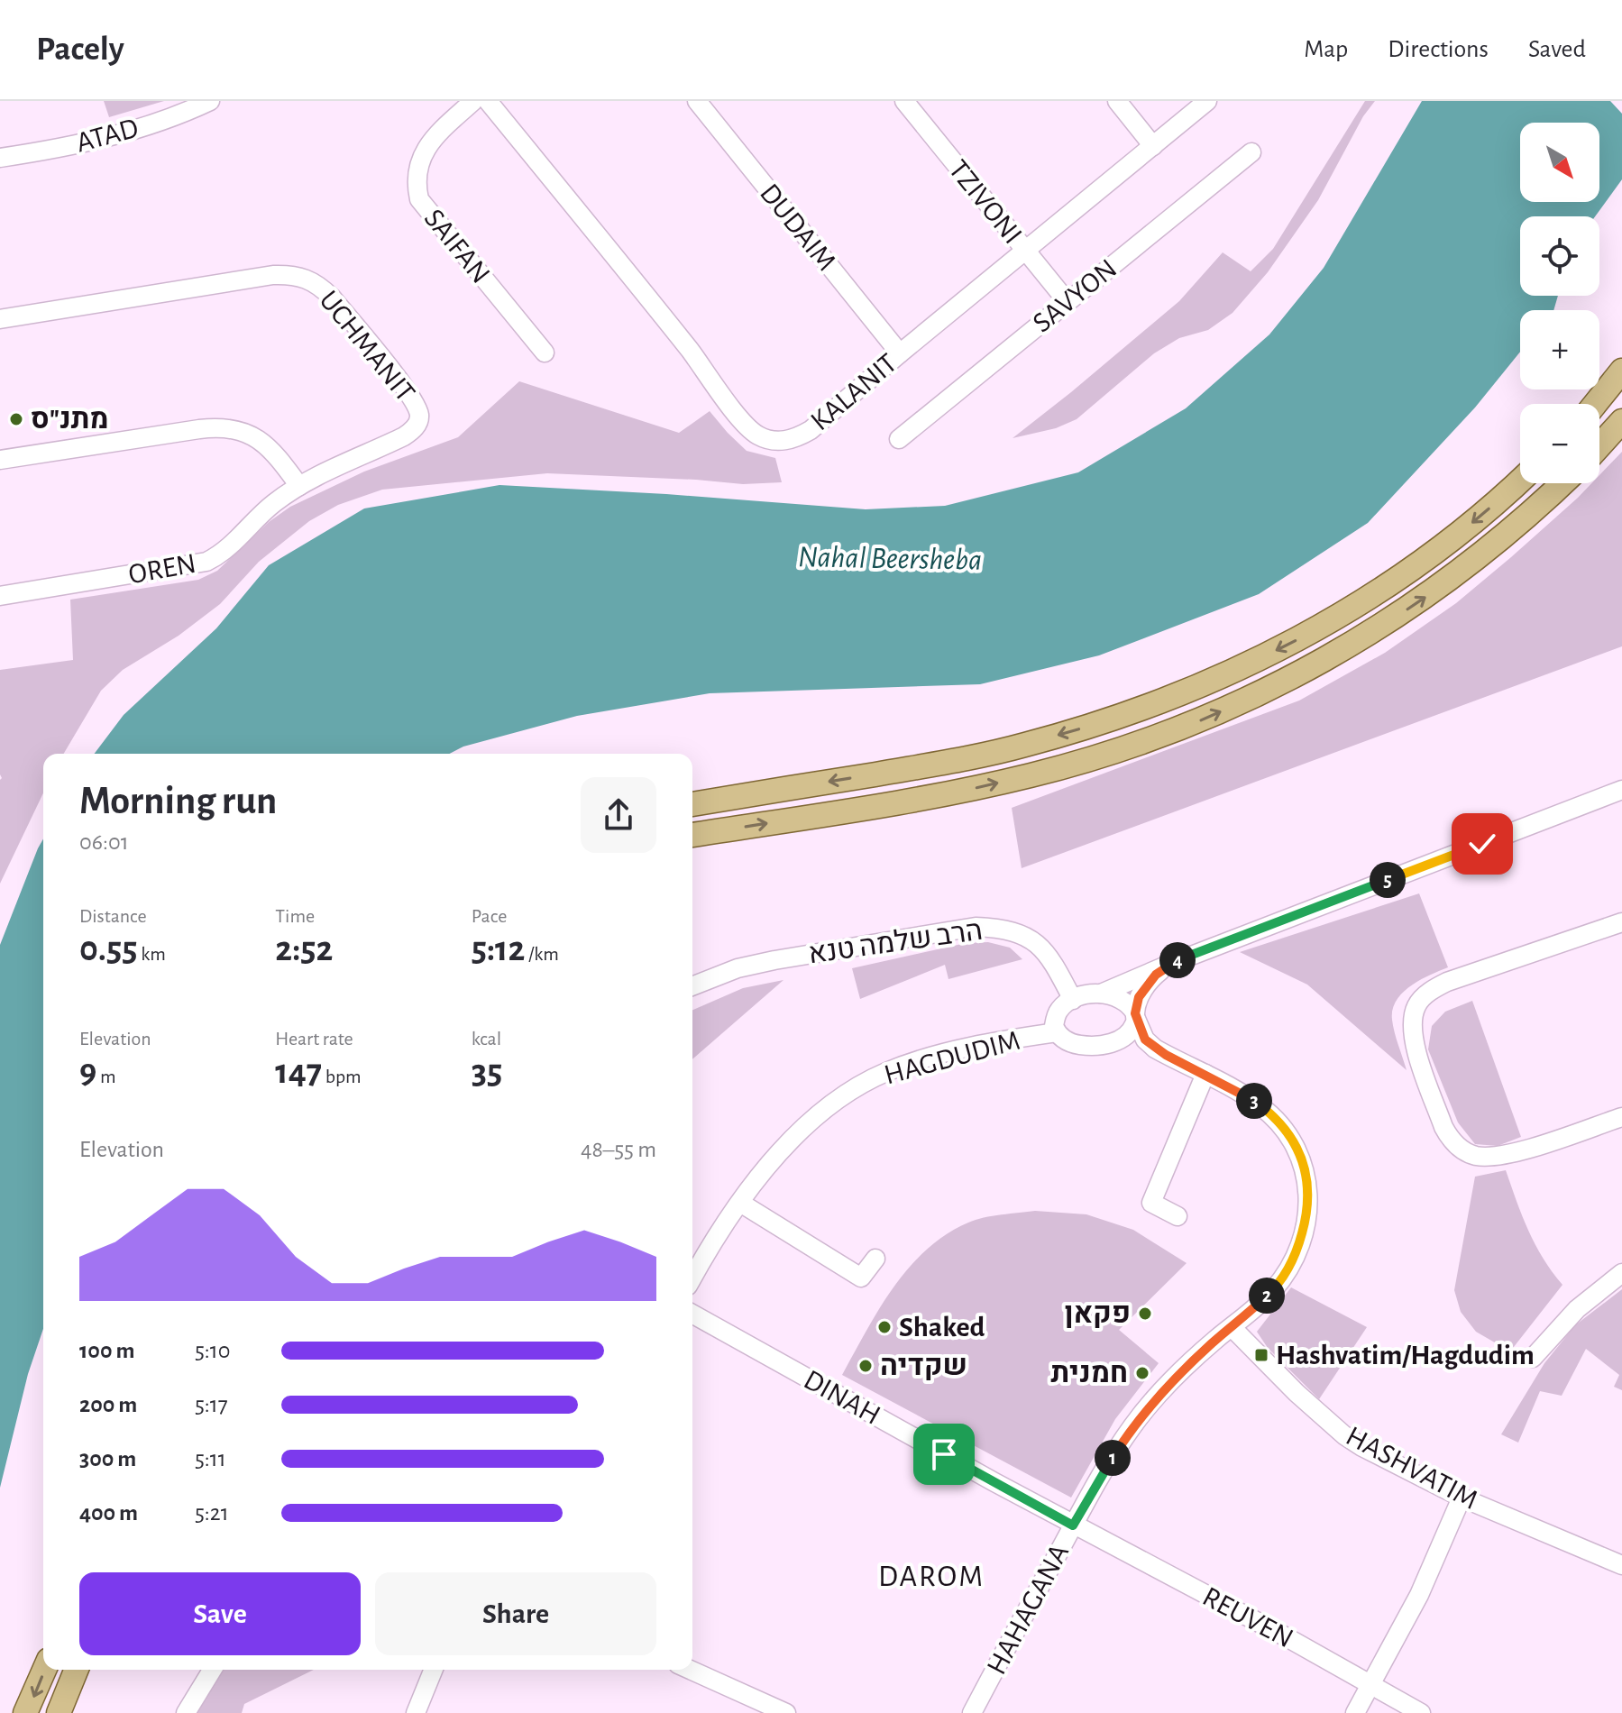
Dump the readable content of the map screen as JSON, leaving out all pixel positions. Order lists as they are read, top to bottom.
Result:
{
  "streets": {
    "street": [
      "ATAD",
      "TZIVONI",
      "DUDAIM",
      "SAIFAN",
      "SAVYON",
      "UCHMANIT",
      "KALANIT",
      "OREN",
      "הרב שלמה טנא",
      "HAGDUDIM",
      "DINAH",
      "HASHVATIM",
      "HAHAGANA",
      "REUVEN"
    ]
  },
  "crossings": [
    ["TZIVONI", "SAVYON"],
    ["TZIVONI", "KALANIT"],
    ["DUDAIM", "KALANIT"],
    ["UCHMANIT", "OREN"],
    ["הרב שלמה טנא", "HAGDUDIM"],
    ["הרב שלמה טנא", "HAHAGANA"],
    ["HAGDUDIM", "HAHAGANA"],
    ["DINAH", "HAHAGANA"],
    ["DINAH", "REUVEN"],
    ["HASHVATIM", "HAHAGANA"],
    ["HAHAGANA", "REUVEN"]
  ],
  "districts": ["DAROM"],
  "water": ["Nahal Beersheba"],
  "places": {
    "other": [
      "מתנ\"ס",
      "פקאן",
      "Shaked",
      "שקדיה",
      "חמנית"
    ],
    "transit": ["Hashvatim/Hagdudim"]
  },
  "north": "bottom right",
  "page": {
    "header": "Pacely",
    "nav": ["Map", "Directions", "Saved"],
    "map_buttons": ["+", "−"],
    "heading": ["Morning run", "06:01"],
    "pins": [
      "5",
      "4",
      "3",
      "2",
      "1"
    ],
    "stats": [
      ["Distance", "0.55 km"],
      ["Time", "2:52"],
      ["Pace", "5:12 /km"],
      ["Elevation", "9 m"],
      ["Heart rate", "147 bpm"],
      ["kcal", "35"]
    ],
    "chart": ["Elevation", "48–55 m"],
    "list": [
      {
        "name": "100 m",
        "note": "5:10"
      },
      {
        "name": "200 m",
        "note": "5:17"
      },
      {
        "name": "300 m",
        "note": "5:11"
      },
      {
        "name": "400 m",
        "note": "5:21"
      }
    ],
    "buttons": ["Save", "Share"]
  }
}
